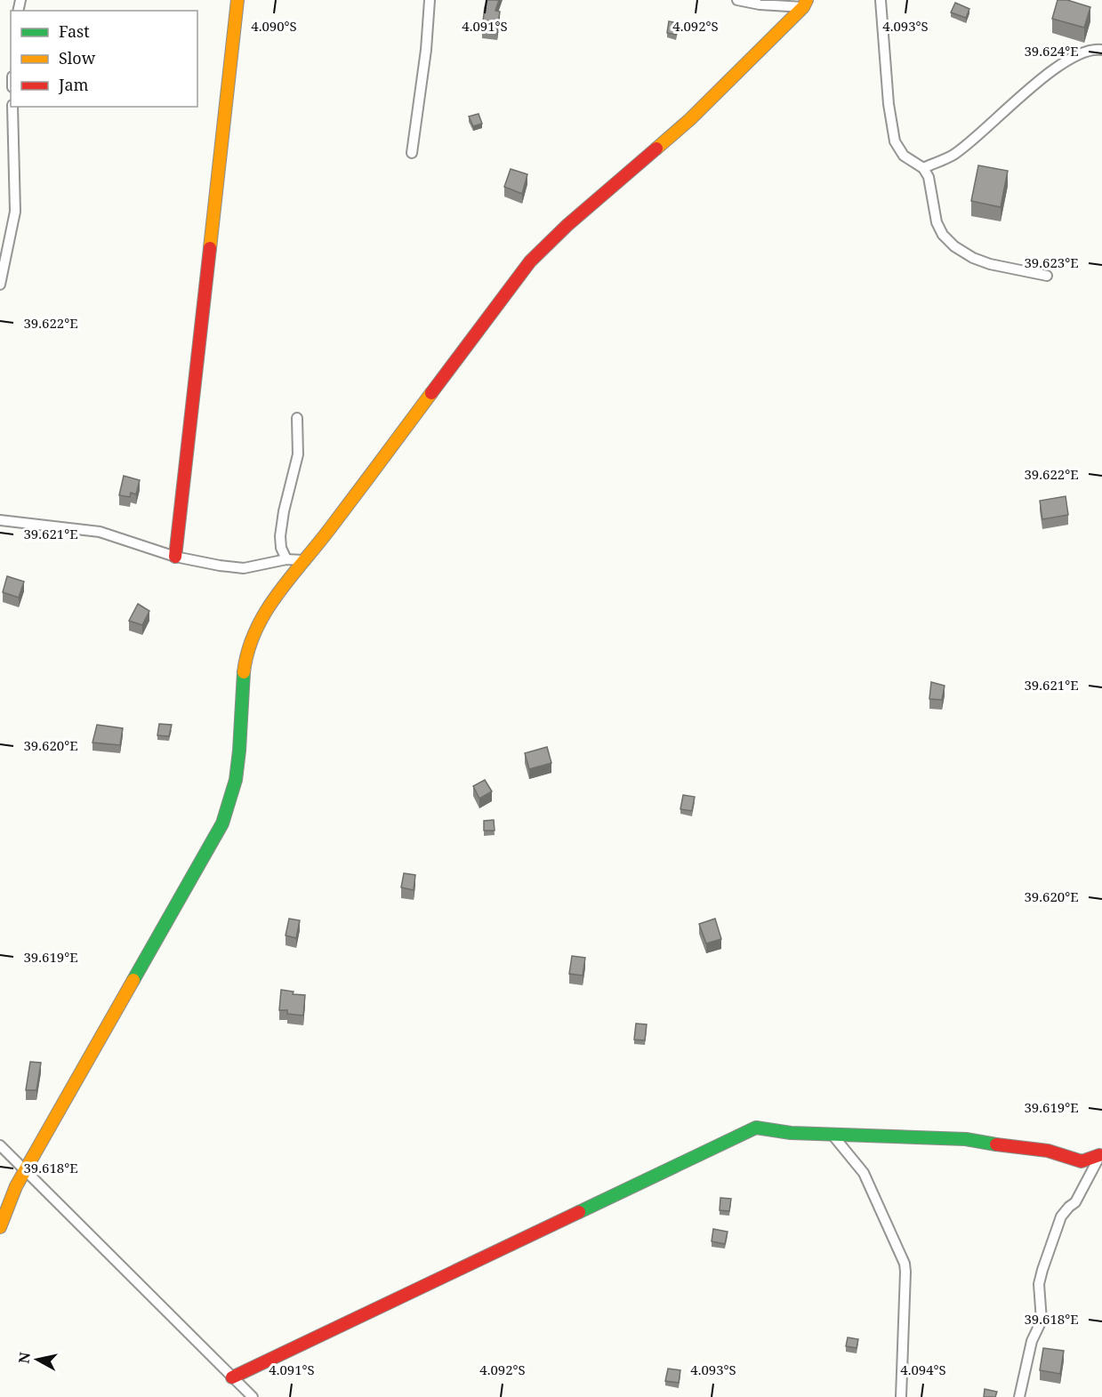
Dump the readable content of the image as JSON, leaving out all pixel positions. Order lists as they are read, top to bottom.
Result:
{
  "legend": ["Fast", "Slow", "Jam"],
  "north": "left",
  "coordinates": [
    "4.090°S",
    "4.091°S",
    "4.092°S",
    "4.093°S",
    "39.624°E",
    "39.623°E",
    "39.622°E",
    "39.621°E",
    "39.620°E",
    "39.619°E",
    "39.618°E",
    "4.094°S"
  ]
}
